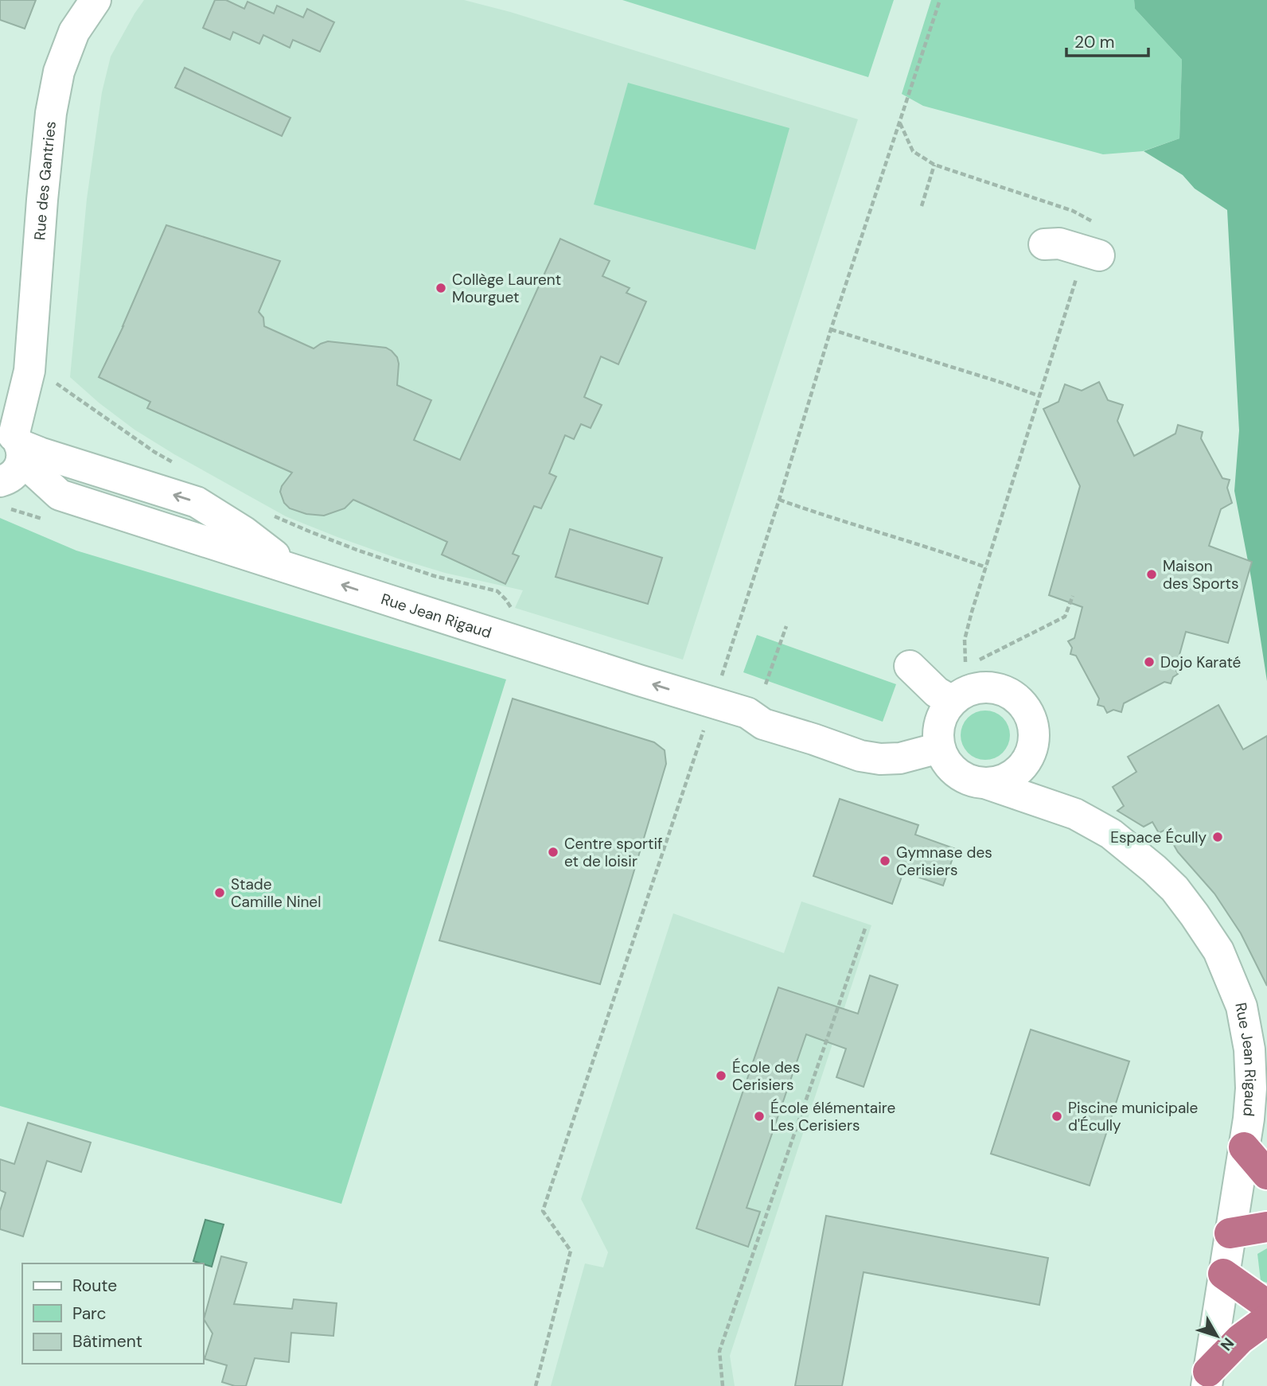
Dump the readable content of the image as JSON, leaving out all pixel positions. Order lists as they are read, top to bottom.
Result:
{
  "streets": {
    "street": ["Rue des Gantries", "Rue Jean Rigaud"]
  },
  "crossings": [
    ["Rue des Gantries", "Rue Jean Rigaud"]
  ],
  "places": [
    "Collège Laurent Mourguet",
    "Maison des Sports",
    "Dojo Karaté",
    "Espace Écully",
    "Centre sportif et de loisir",
    "Gymnase des Cerisiers",
    "Stade Camille Ninel",
    "École des Cerisiers",
    "École élémentaire Les Cerisiers",
    "Piscine municipale d'Écully"
  ],
  "legend": ["Route", "Parc", "Bâtiment"],
  "scale_bar": "20 m",
  "north": "bottom right"
}
